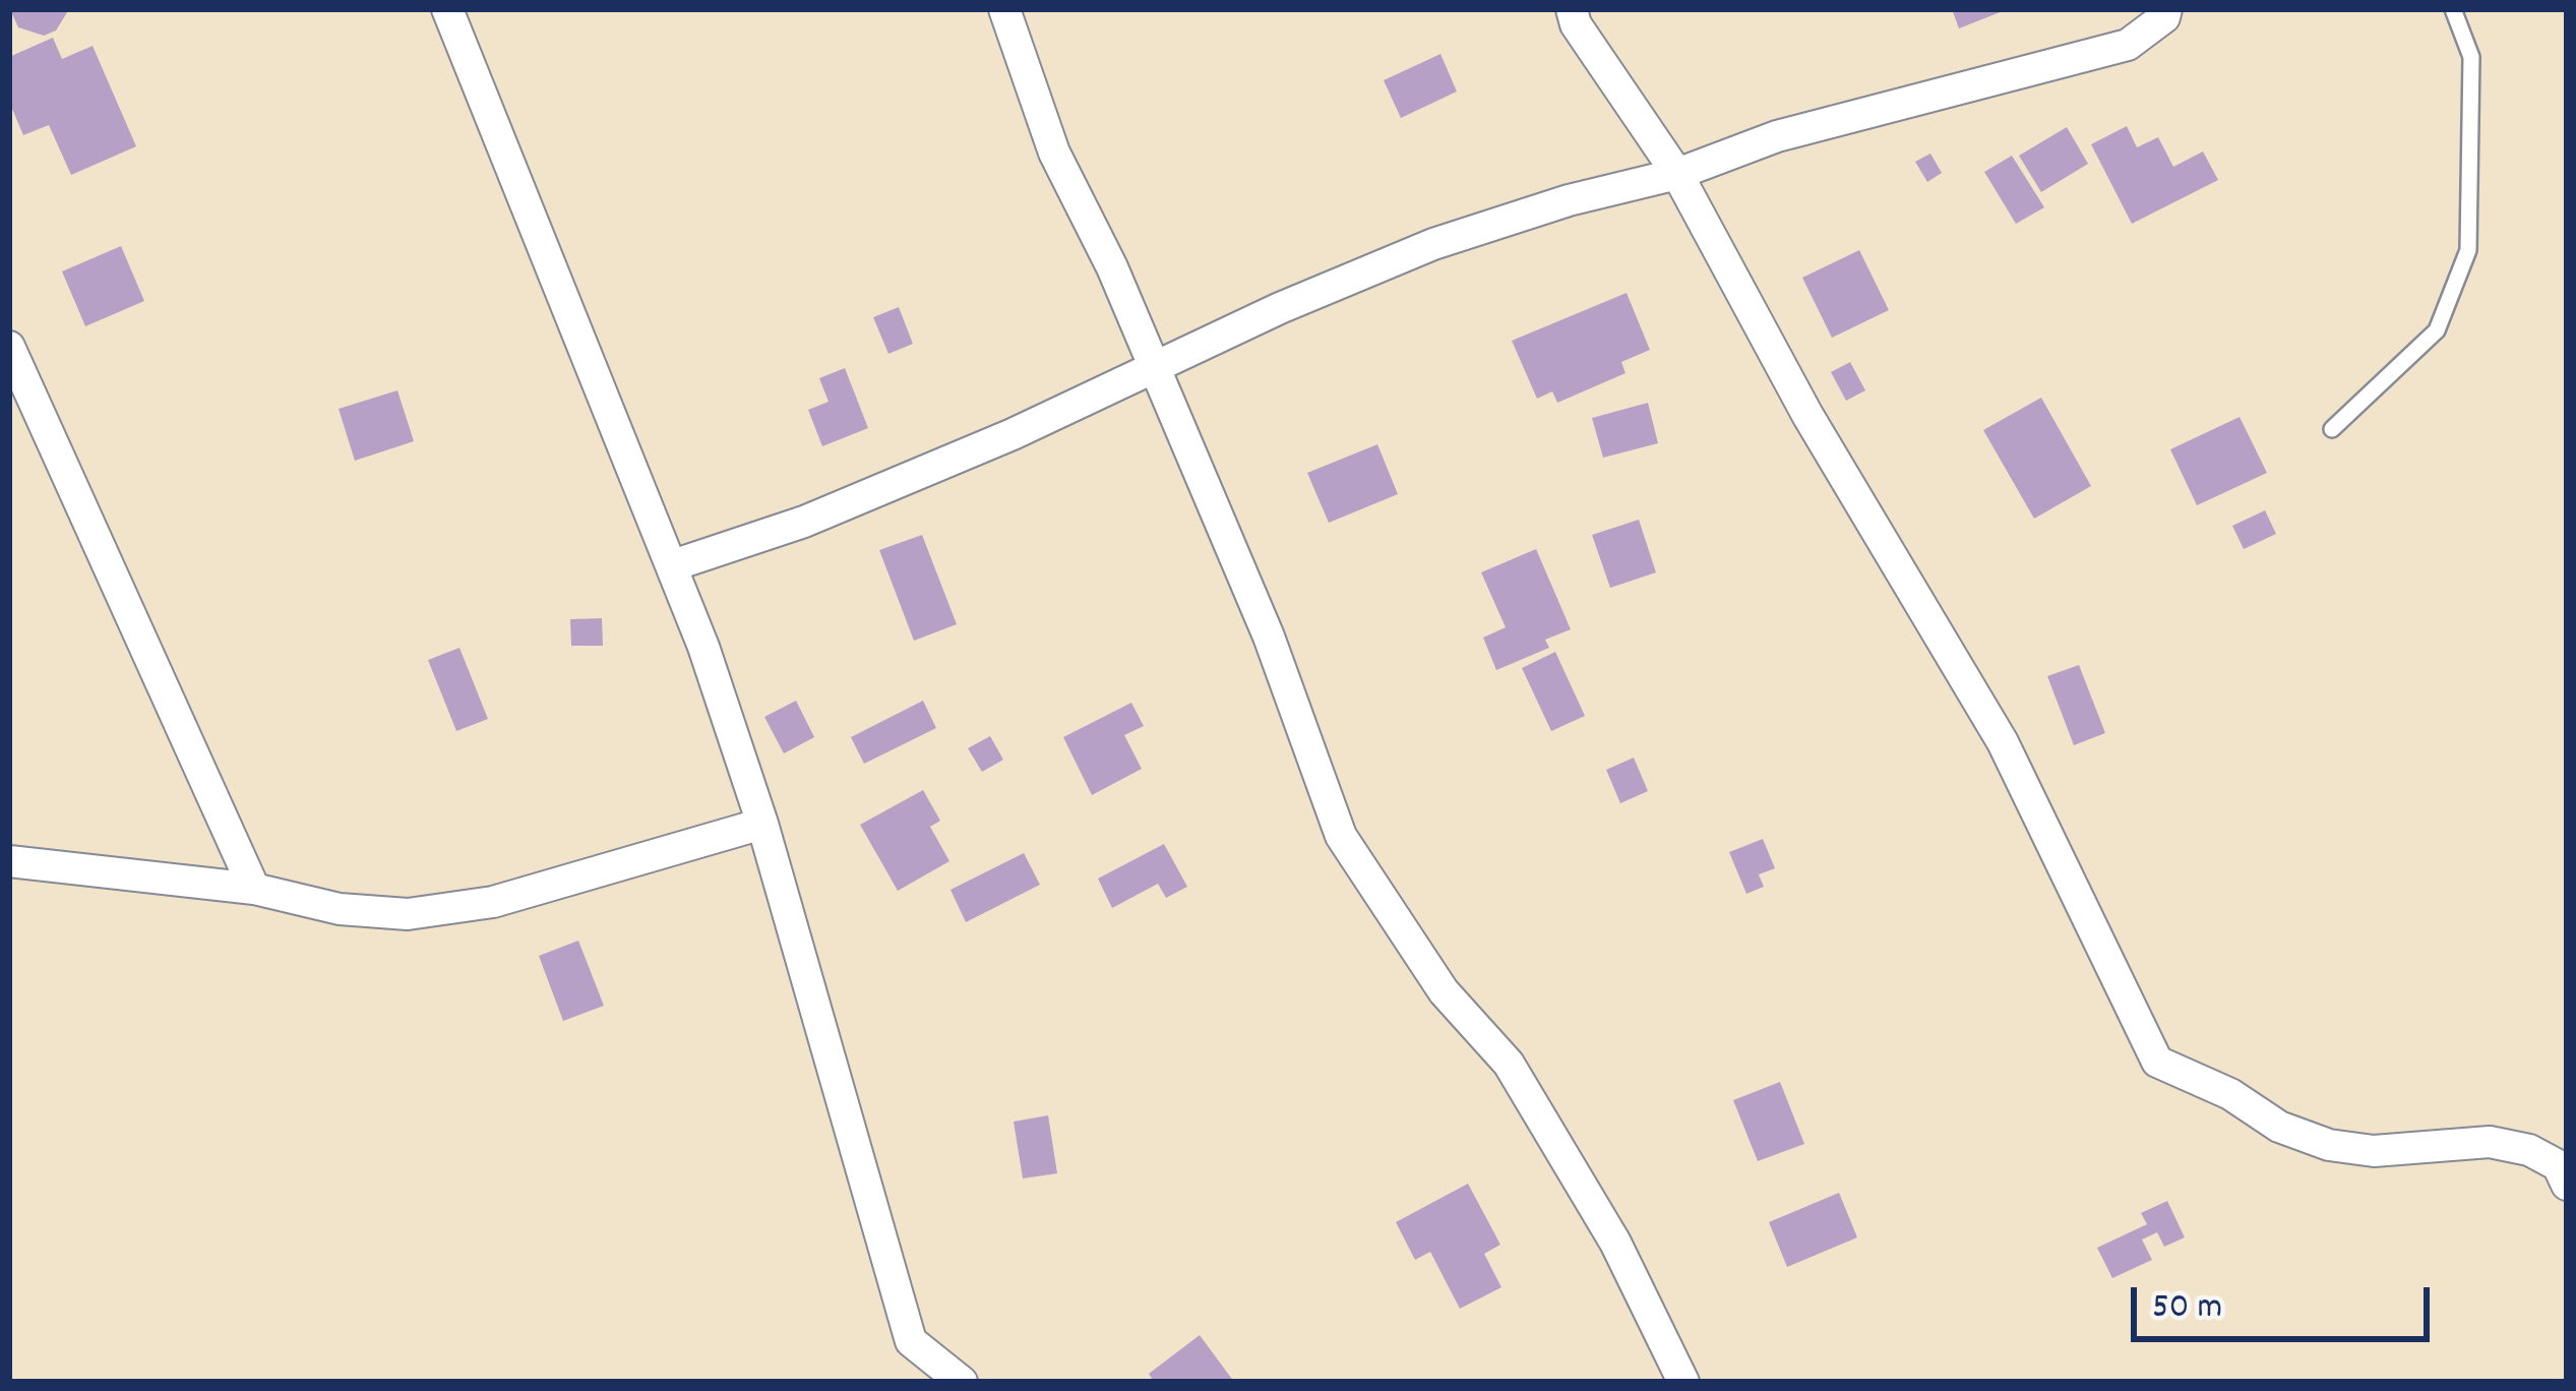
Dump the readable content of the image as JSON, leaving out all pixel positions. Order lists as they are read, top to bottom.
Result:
{
  "scale_bar": "50 m"
}
